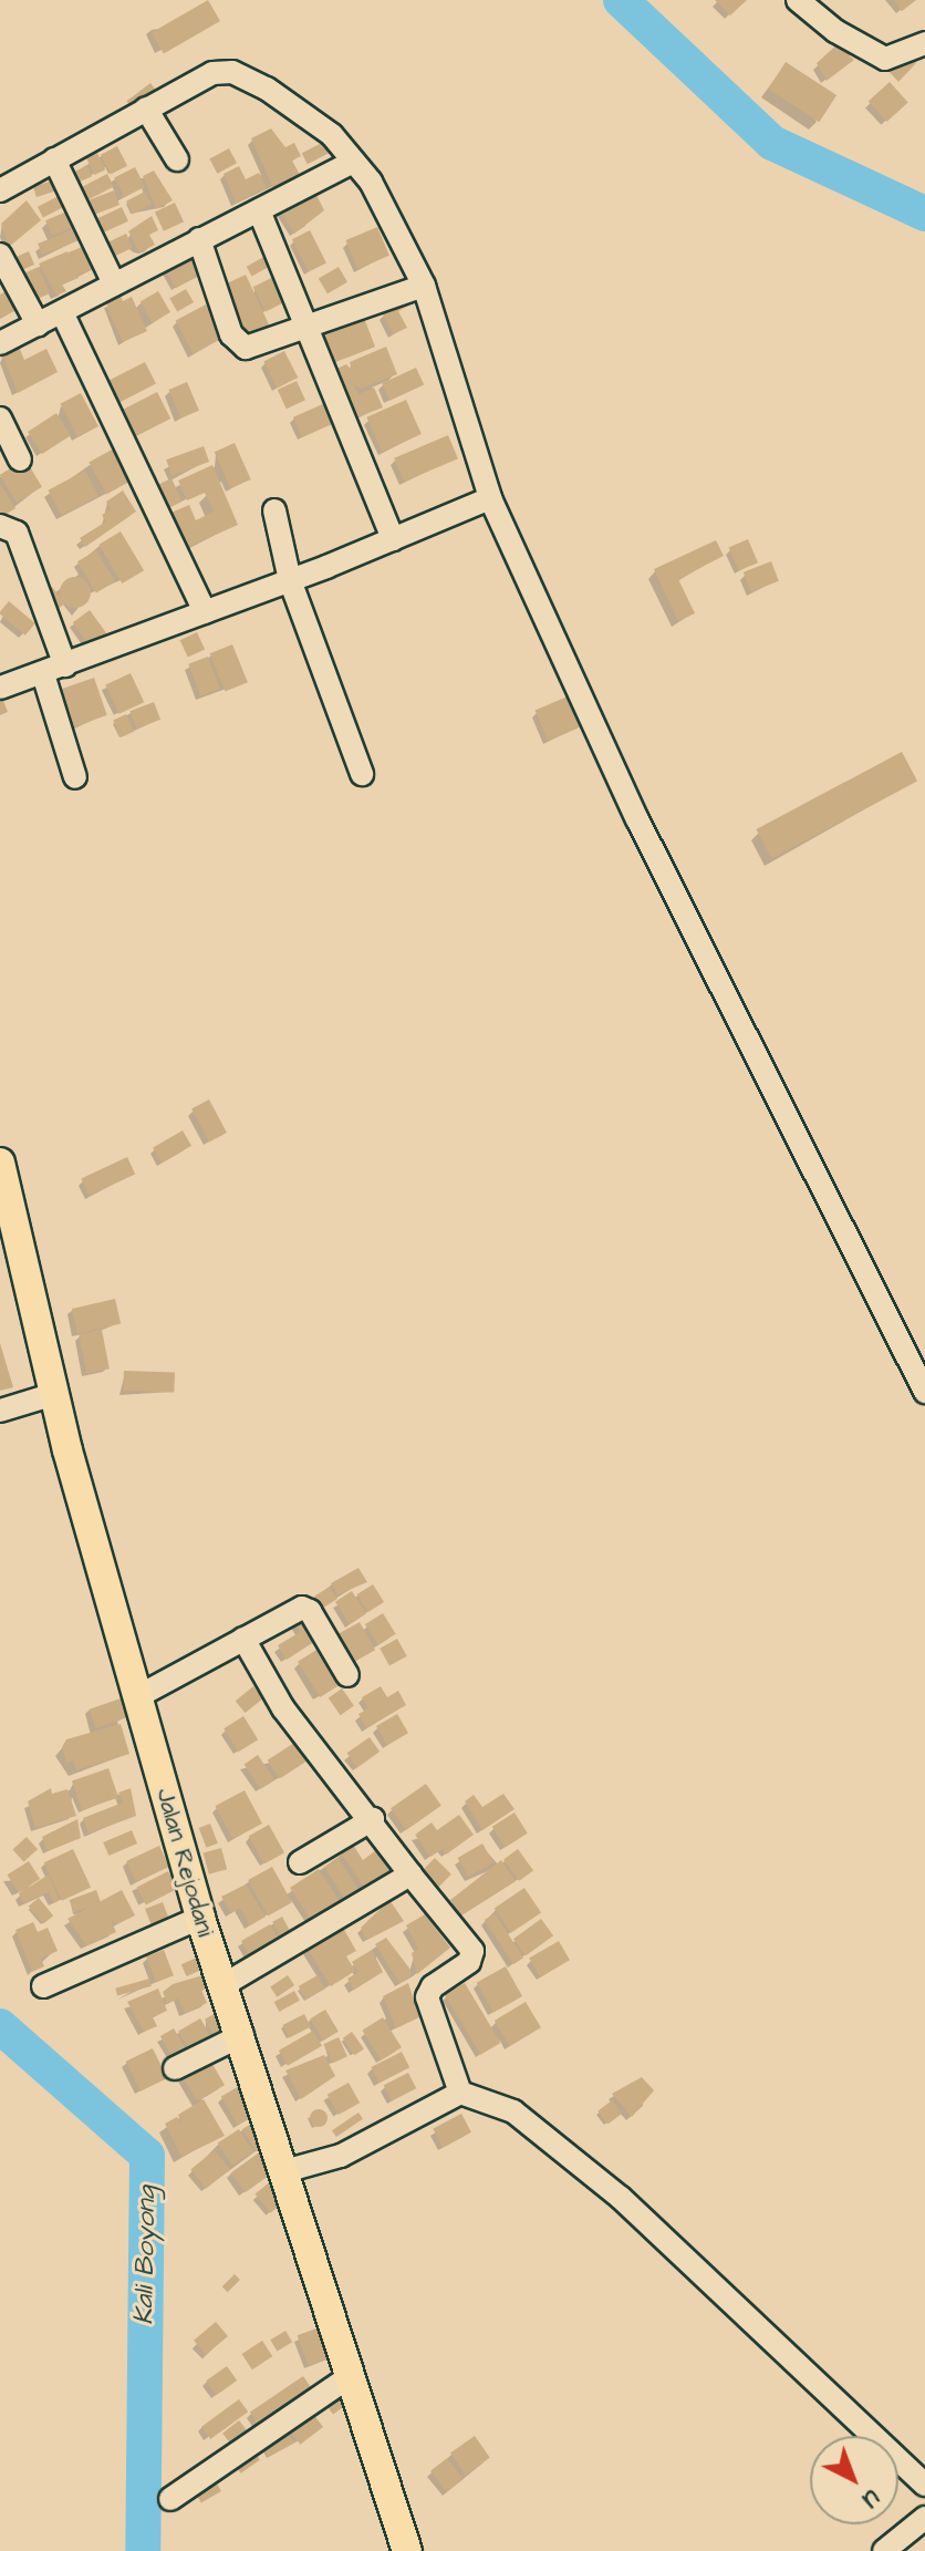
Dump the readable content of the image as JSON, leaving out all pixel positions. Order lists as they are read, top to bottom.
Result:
{
  "streets": {
    "main road": ["Jalan Rejodani"]
  },
  "water": ["Kali Boyong"],
  "north": "bottom right"
}
